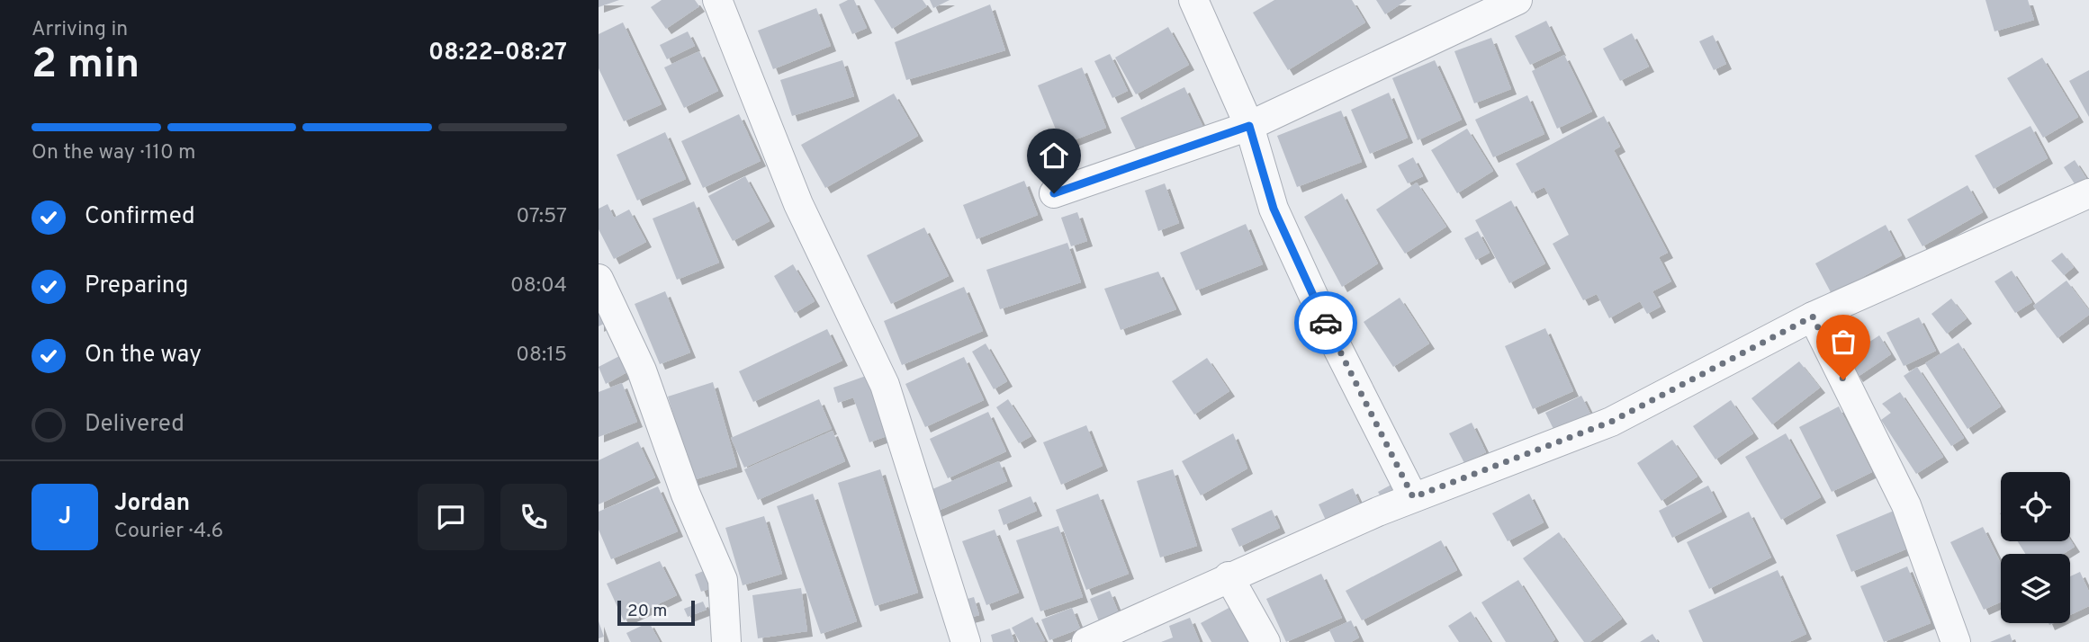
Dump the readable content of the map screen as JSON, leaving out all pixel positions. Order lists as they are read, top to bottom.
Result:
{
  "scale_bar": "20 m",
  "page": {
    "heading": ["2 min", "Arriving in", "08:22–08:27"],
    "panel": ["Jordan", "Courier · 4.6"],
    "bar": "On the way · 110 m",
    "list": [
      ["Confirmed", "07:57"],
      ["Preparing", "08:04"],
      ["On the way", "08:15"],
      "Delivered"
    ],
    "round": "J",
    "scale": "20 m"
  }
}
